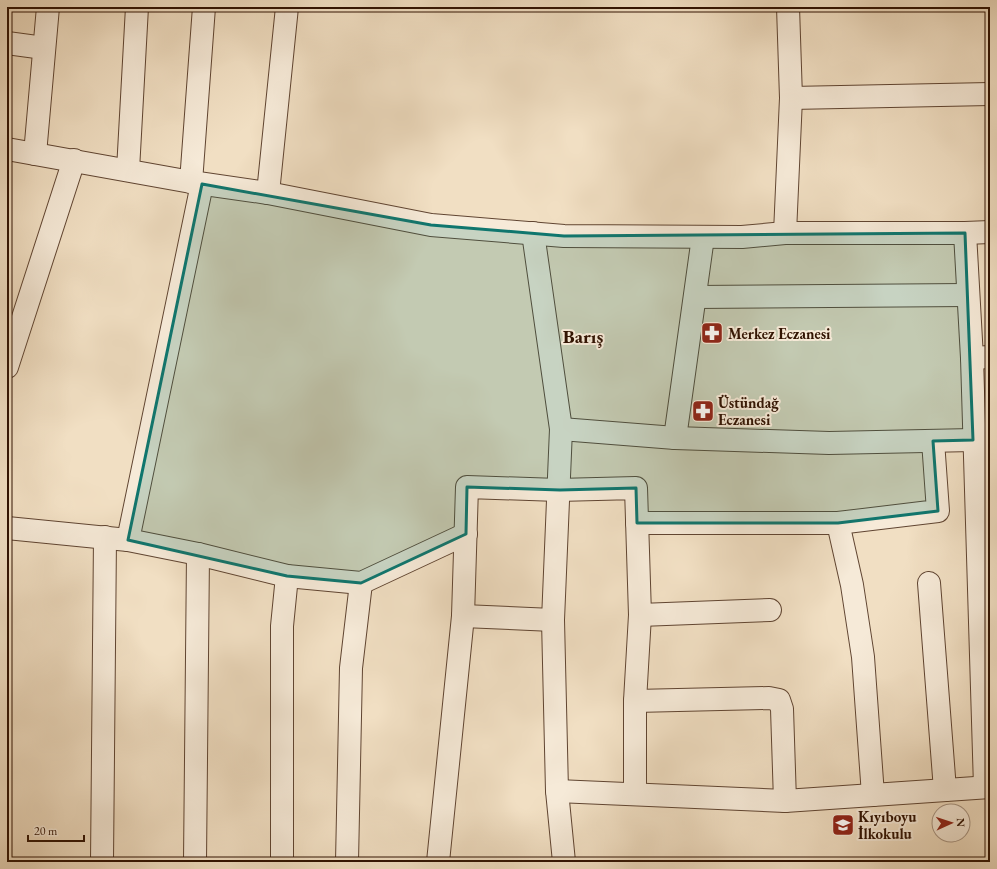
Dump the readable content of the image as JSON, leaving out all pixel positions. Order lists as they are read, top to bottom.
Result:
{
  "districts": ["Barış"],
  "places": {
    "pharmacy": ["Merkez Eczanesi", "Üstündağ Eczanesi"],
    "school or university": ["Kıyıboyu İlkokulu"]
  },
  "scale_bar": "20 m",
  "north": "right"
}
